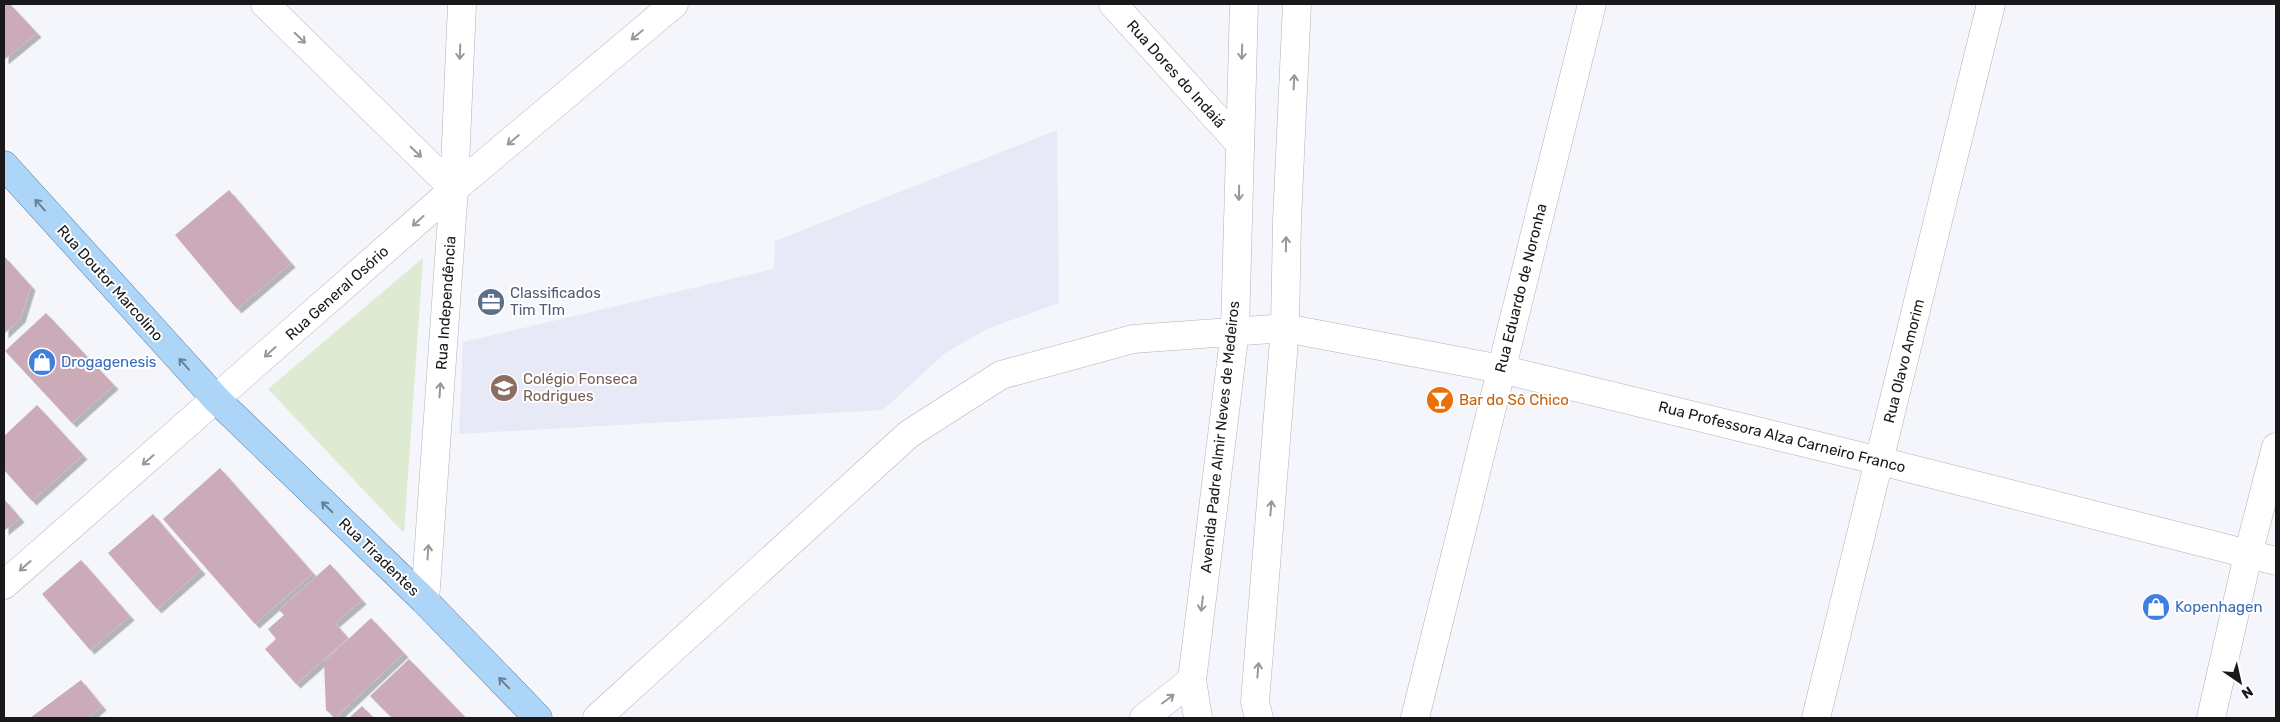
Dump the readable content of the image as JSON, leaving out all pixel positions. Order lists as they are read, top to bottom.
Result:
{
  "streets": {
    "main road": ["Rua Doutor Marcolino", "Rua Tiradentes"],
    "street": [
      "Rua Dores do Indaiá",
      "Rua Eduardo de Noronha",
      "Rua General Osório",
      "Rua Independência",
      "Rua Olavo Amorim",
      "Avenida Padre Almir Neves de Medeiros",
      "Rua Professora Alza Carneiro Franco"
    ]
  },
  "crossings": [
    ["Rua Dores do Indaiá", "Avenida Padre Almir Neves de Medeiros"],
    ["Rua Doutor Marcolino", "Rua General Osório"],
    ["Rua Doutor Marcolino", "Rua Tiradentes"],
    ["Rua Eduardo de Noronha", "Rua Professora Alza Carneiro Franco"],
    ["Rua General Osório", "Rua Independência"],
    ["Rua General Osório", "Rua Tiradentes"],
    ["Rua Independência", "Rua Tiradentes"],
    ["Rua Olavo Amorim", "Rua Professora Alza Carneiro Franco"],
    ["Avenida Padre Almir Neves de Medeiros", "Rua Professora Alza Carneiro Franco"]
  ],
  "one_way": ["Rua Doutor Marcolino", "Rua General Osório", "Rua Tiradentes"],
  "places": {
    "office": ["Classificados Tim TIm"],
    "shop": ["Drogagenesis", "Kopenhagen"],
    "school or university": ["Colégio Fonseca Rodrigues"],
    "bar": ["Bar do Sô Chico"]
  },
  "north": "bottom right"
}
